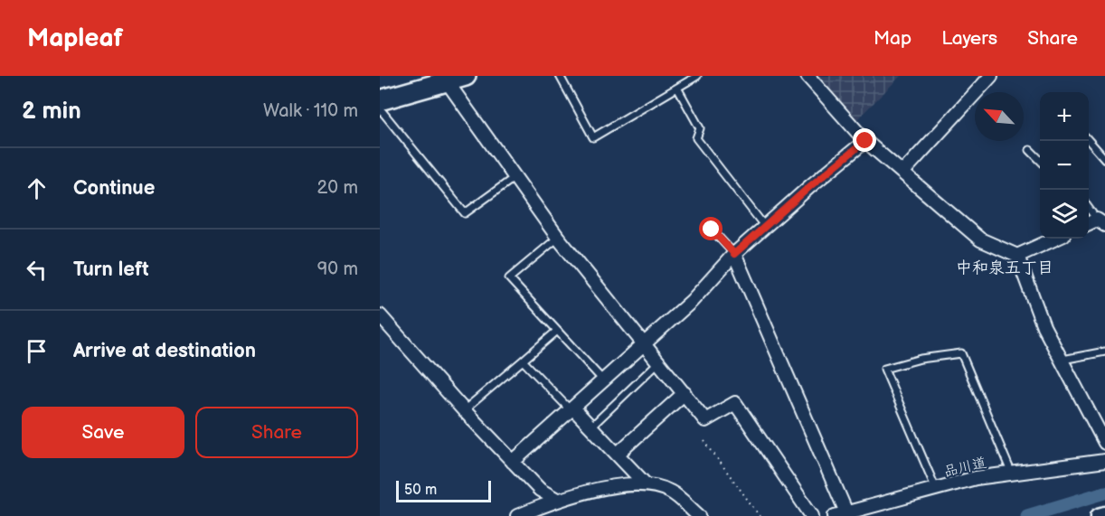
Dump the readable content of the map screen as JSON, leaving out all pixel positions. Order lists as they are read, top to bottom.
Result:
{
  "streets": {
    "street": ["品川道"]
  },
  "districts": ["中和泉五丁目"],
  "scale_bar": "50 m",
  "north": "top left",
  "page": {
    "header": "Mapleaf",
    "nav": ["Map", "Layers", "Share"],
    "heading": ["2 min", "Walk · 110 m"],
    "map_buttons": ["+", "−"],
    "list": [
      ["Continue", "20 m"],
      ["Turn left", "90 m"],
      "Arrive at destination"
    ],
    "buttons": ["Save", "Share"],
    "scale": "50 m"
  }
}
